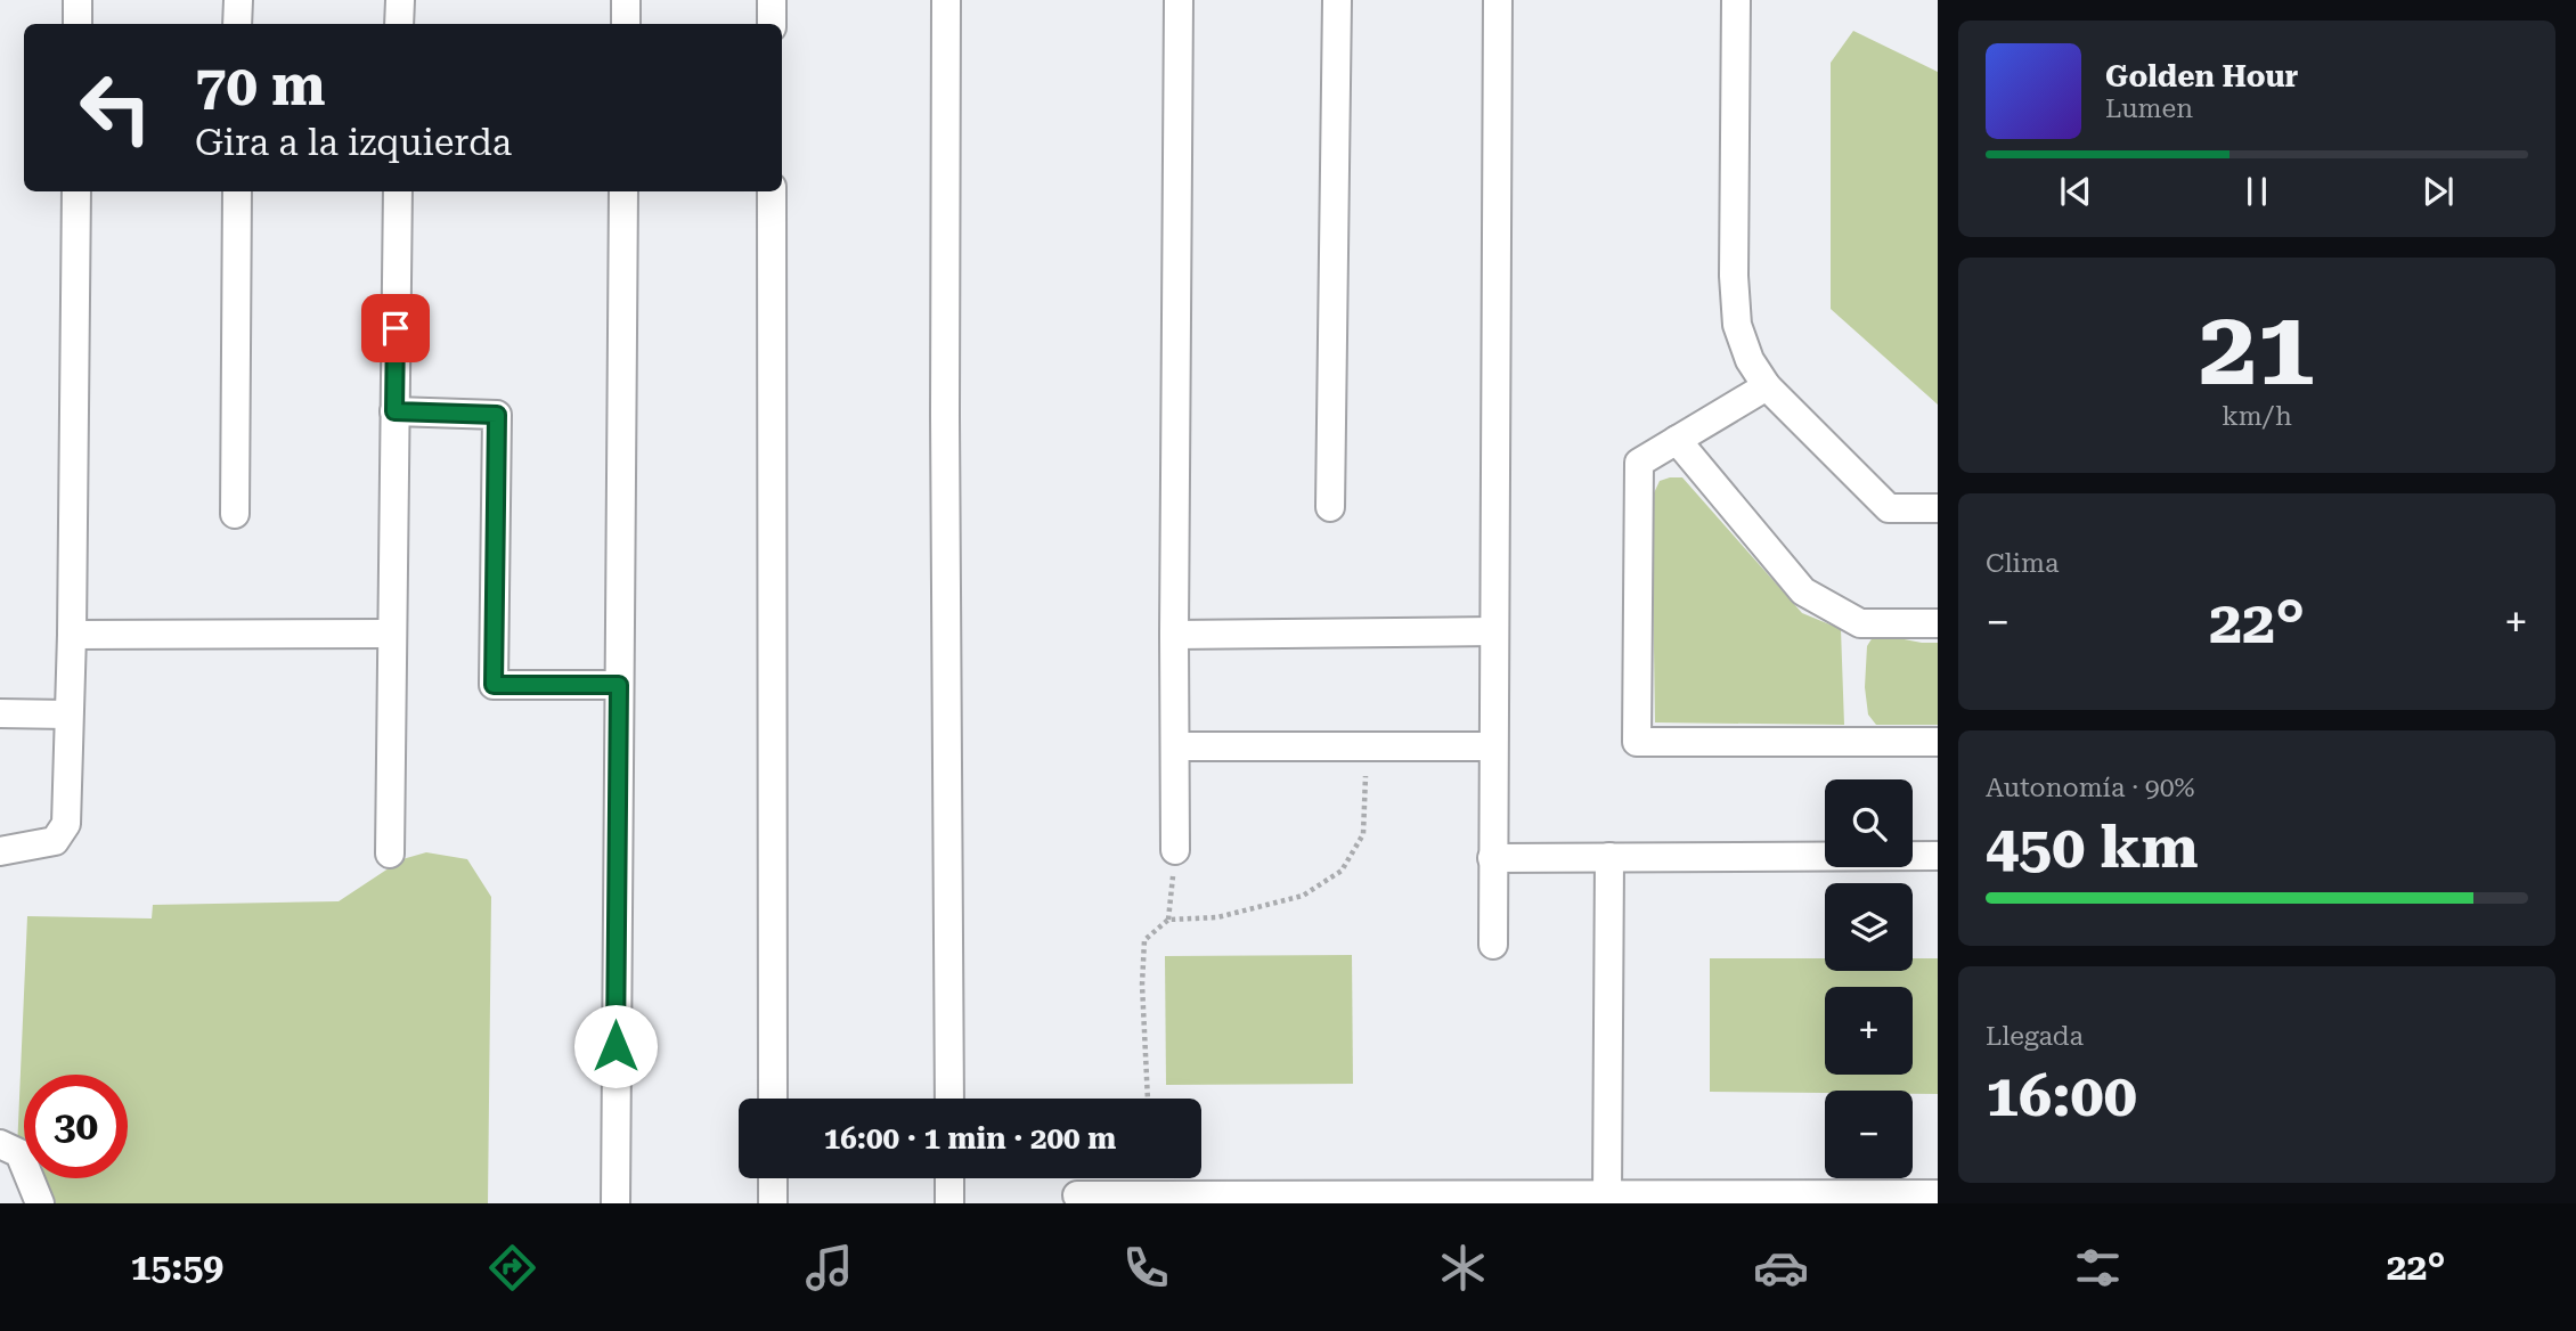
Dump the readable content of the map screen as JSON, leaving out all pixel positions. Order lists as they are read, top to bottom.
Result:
{
  "page": {
    "turn": ["70 m", "Gira a la izquierda"],
    "song": ["Golden Hour", "Lumen"],
    "tile": [
      ["21", "km/h"],
      "Clima",
      ["Autonomía · 90%", "450 km"],
      ["Llegada", "16:00"]
    ],
    "heat": ["−", "22°", "+"],
    "map_buttons": ["+", "−"],
    "limit": "30",
    "trip": "16:00 · 1 min · 200 m",
    "tabs": ["15:59", "22°"]
  }
}
